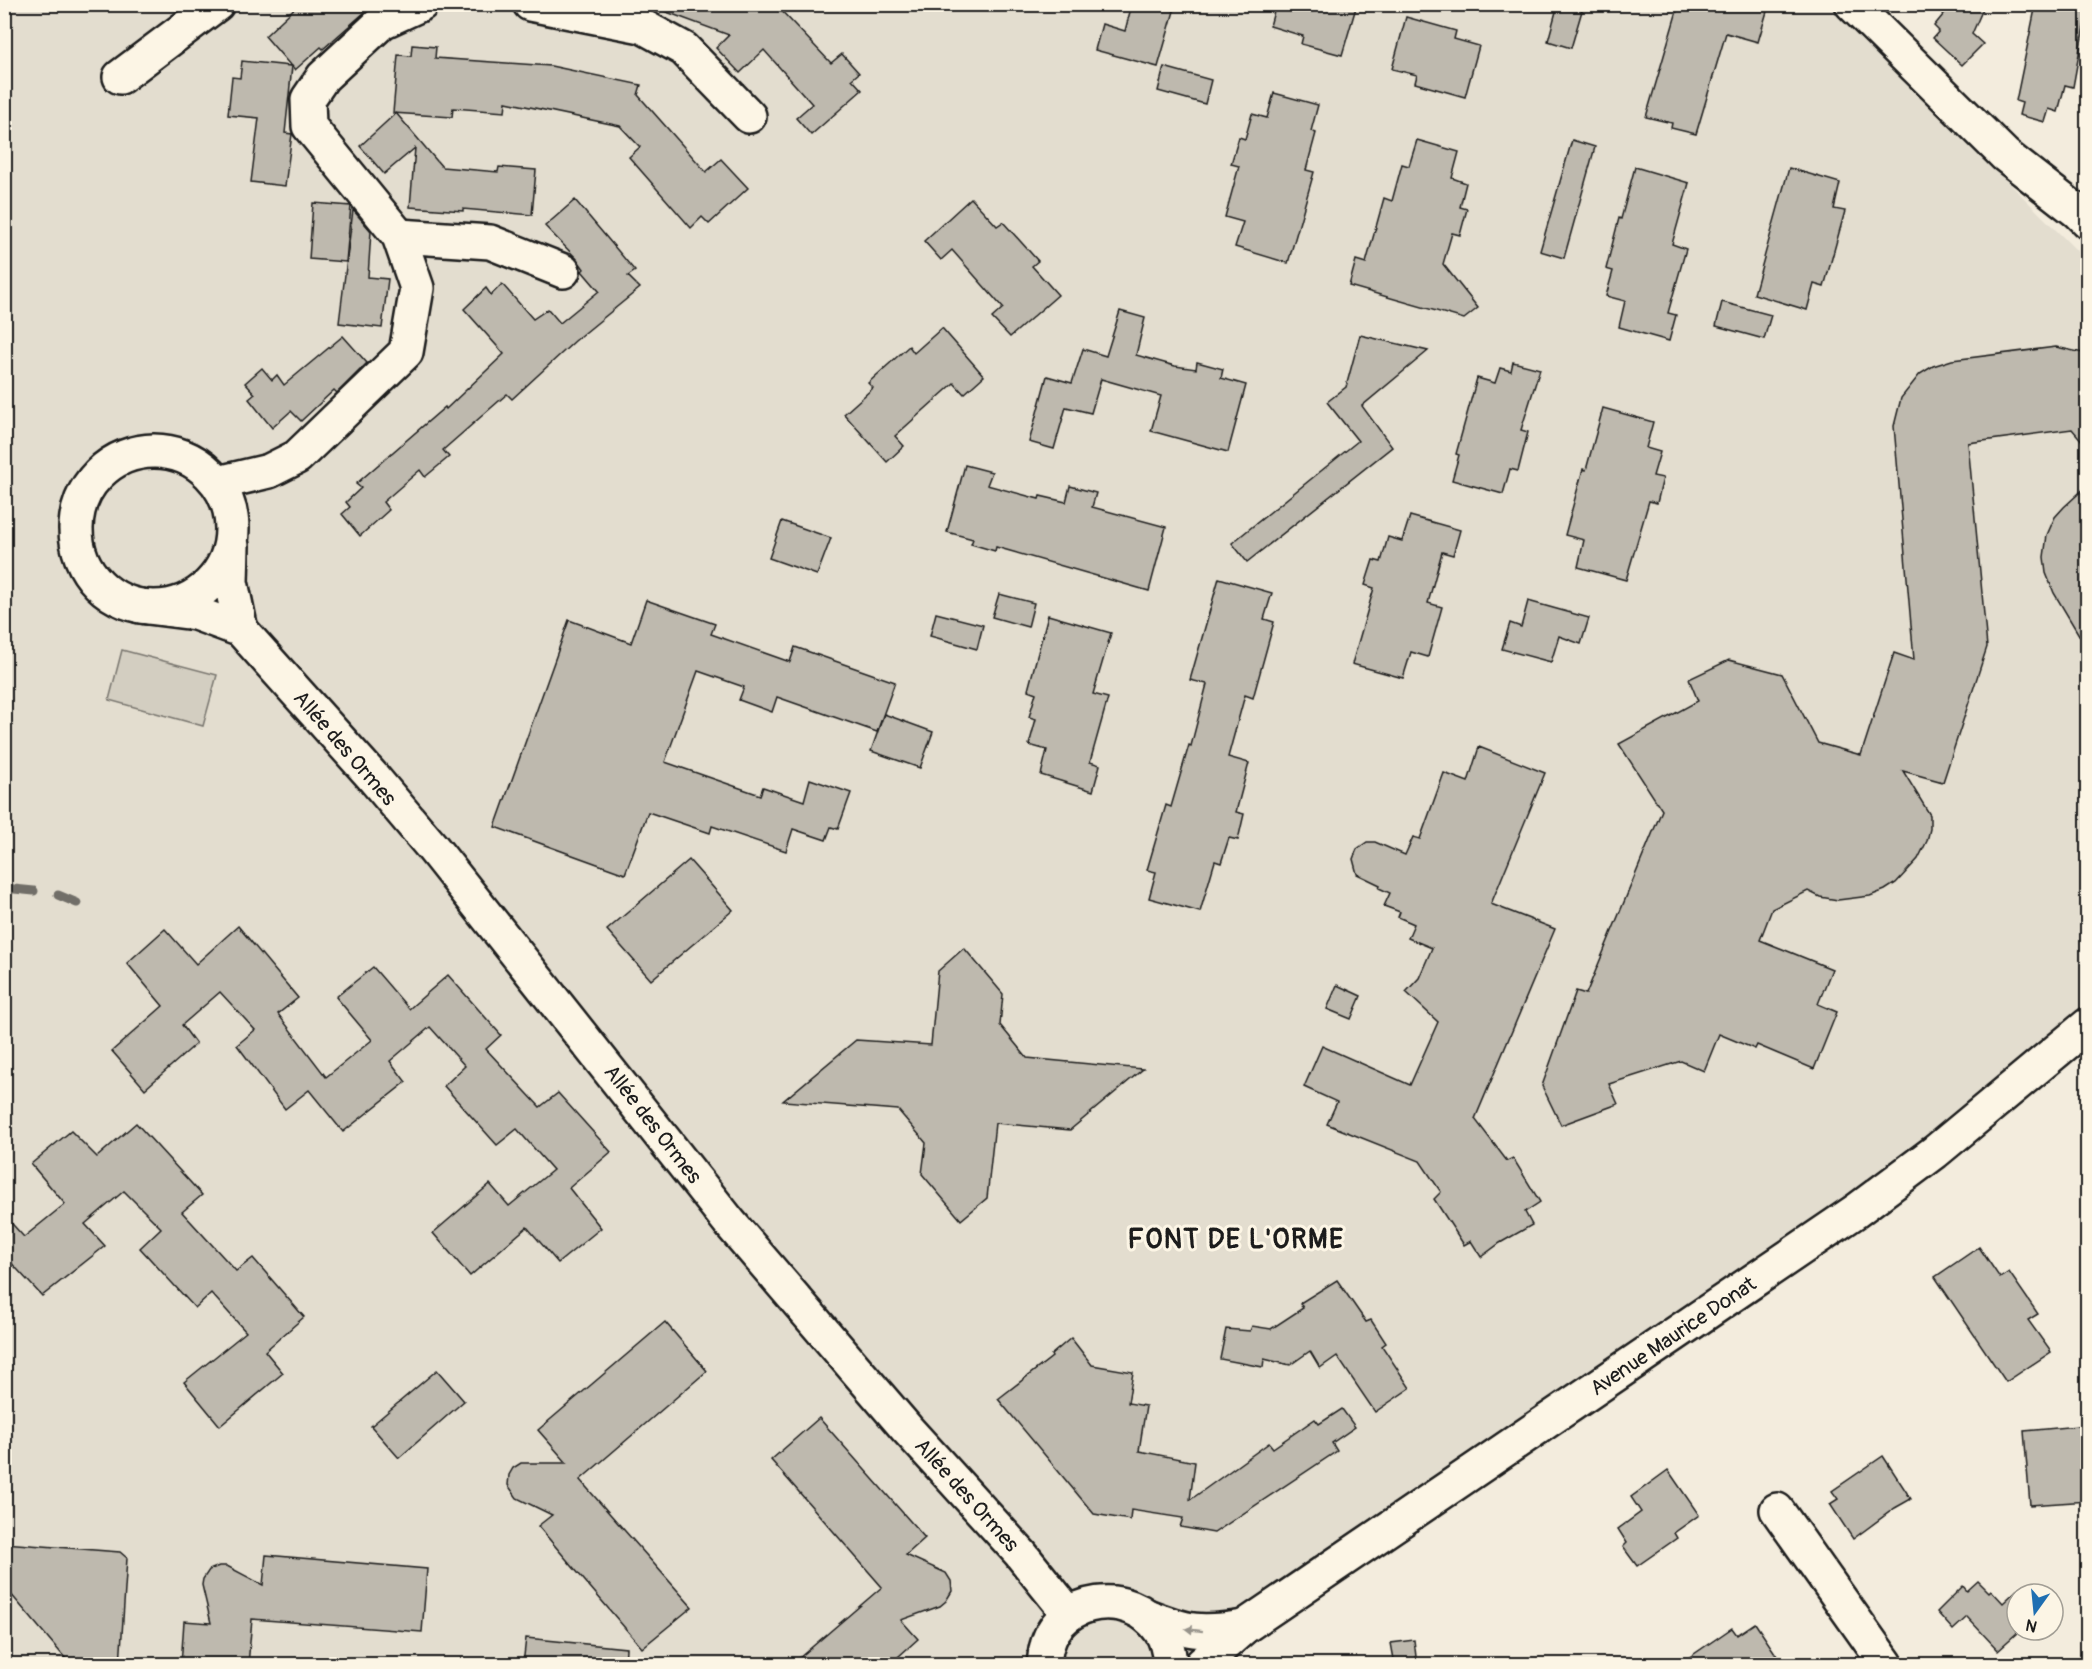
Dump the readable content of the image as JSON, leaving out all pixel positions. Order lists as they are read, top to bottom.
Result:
{
  "streets": {
    "street": ["Allée des Ormes", "Avenue Maurice Donat"]
  },
  "districts": ["FONT DE L'ORME"],
  "north": "bottom"
}
